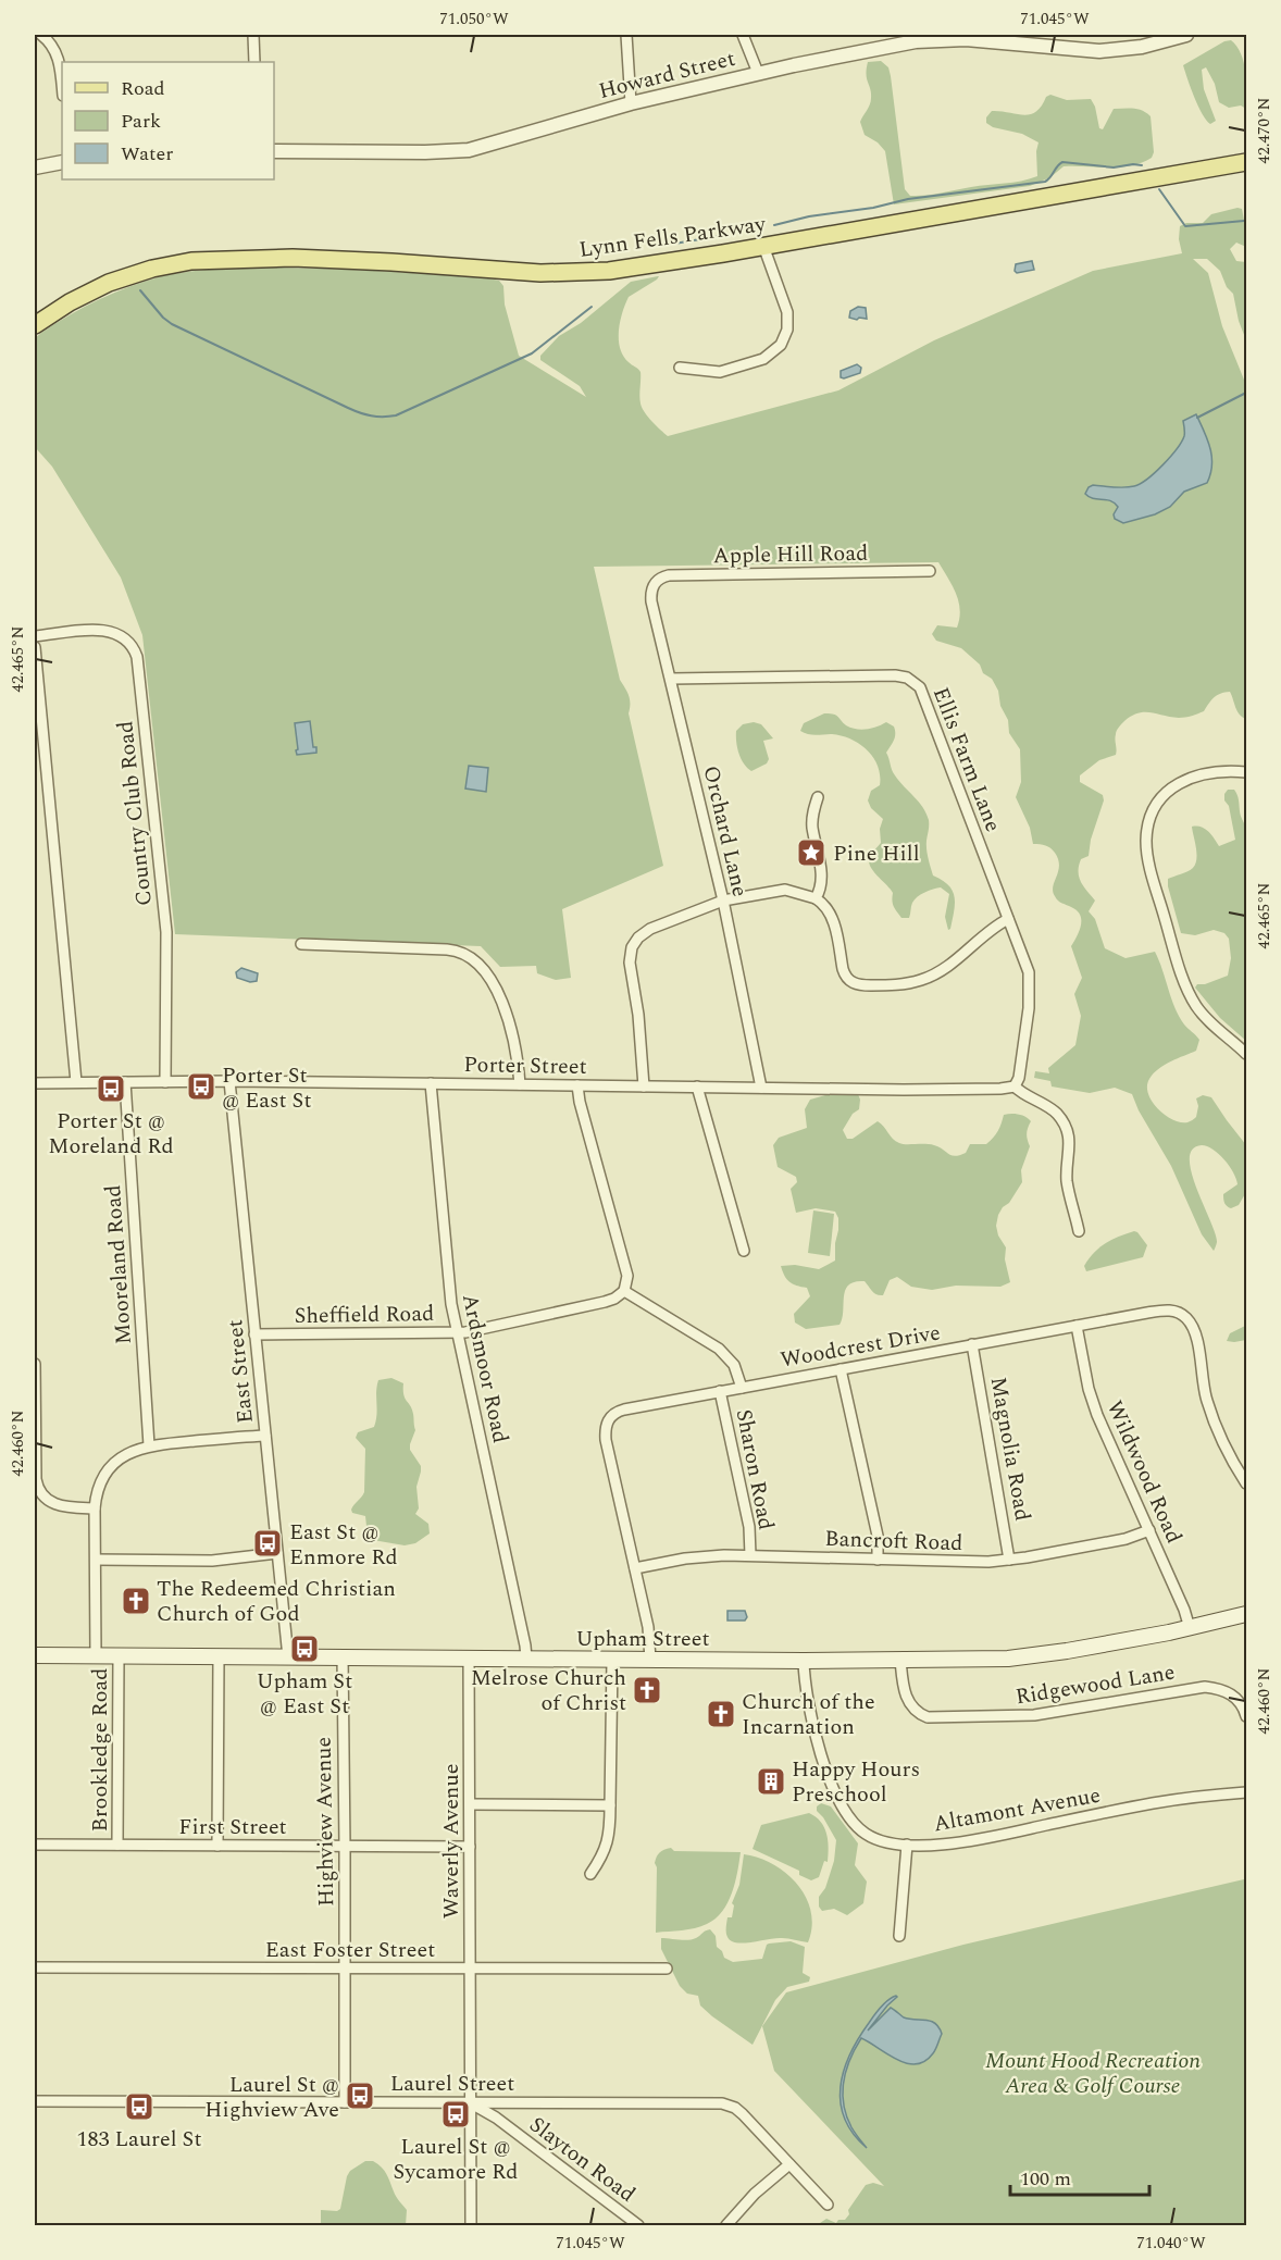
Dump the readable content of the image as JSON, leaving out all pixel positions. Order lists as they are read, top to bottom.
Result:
{
  "streets": {
    "main road": ["Lynn Fells Parkway", "Upham Street"],
    "street": [
      "Howard Street",
      "Apple Hill Road",
      "Ellis Farm Lane",
      "Country Club Road",
      "Orchard Lane",
      "Porter Street",
      "Mooreland Road",
      "Sheffield Road",
      "Woodcrest Drive",
      "Ardsmoor Road",
      "East Street",
      "Magnolia Road",
      "Sharon Road",
      "Wildwood Road",
      "Bancroft Road",
      "Ridgewood Lane",
      "Brookledge Road",
      "Altamont Avenue",
      "Highview Avenue",
      "First Street",
      "Waverly Avenue",
      "East Foster Street",
      "Laurel Street",
      "Slayton Road"
    ]
  },
  "crossings": [
    ["Apple Hill Road", "Orchard Lane"],
    ["Ellis Farm Lane", "Orchard Lane"],
    ["Ellis Farm Lane", "Porter Street"],
    ["Country Club Road", "Porter Street"],
    ["Orchard Lane", "Porter Street"],
    ["Porter Street", "Mooreland Road"],
    ["Porter Street", "Ardsmoor Road"],
    ["Porter Street", "East Street"],
    ["Sheffield Road", "Ardsmoor Road"],
    ["Sheffield Road", "East Street"],
    ["Woodcrest Drive", "Magnolia Road"],
    ["Woodcrest Drive", "Sharon Road"],
    ["Woodcrest Drive", "Wildwood Road"],
    ["Woodcrest Drive", "Bancroft Road"],
    ["Woodcrest Drive", "Upham Street"],
    ["Ardsmoor Road", "Upham Street"],
    ["East Street", "Upham Street"],
    ["Magnolia Road", "Bancroft Road"],
    ["Sharon Road", "Bancroft Road"],
    ["Wildwood Road", "Bancroft Road"],
    ["Wildwood Road", "Upham Street"],
    ["Upham Street", "Ridgewood Lane"],
    ["Upham Street", "Brookledge Road"],
    ["Upham Street", "Altamont Avenue"],
    ["Upham Street", "Highview Avenue"],
    ["Upham Street", "Waverly Avenue"],
    ["Brookledge Road", "First Street"],
    ["Highview Avenue", "First Street"],
    ["Highview Avenue", "East Foster Street"],
    ["Highview Avenue", "Laurel Street"],
    ["First Street", "Waverly Avenue"],
    ["Waverly Avenue", "East Foster Street"],
    ["Waverly Avenue", "Laurel Street"],
    ["Waverly Avenue", "Slayton Road"],
    ["Laurel Street", "Slayton Road"]
  ],
  "parks": ["Mount Hood Recreation Area & Golf Course"],
  "places": {
    "place": ["Pine Hill"],
    "bus stop": [
      "Porter St @ East St",
      "Porter St @ Moreland Rd",
      "East St @ Enmore Rd",
      "Upham St @ East St",
      "Laurel St @ Highview Ave",
      "183 Laurel St",
      "Laurel St @ Sycamore Rd"
    ],
    "church": ["The Redeemed Christian Church of God", "Melrose Church of Christ", "Church of the Incarnation"],
    "building": ["Happy Hours Preschool"]
  },
  "legend": ["Road", "Park", "Water"],
  "scale_bar": "100 m",
  "coordinates": [
    "71.050°W",
    "71.045°W",
    "42.470°N",
    "42.465°N",
    "42.460°N",
    "71.040°W"
  ]
}
